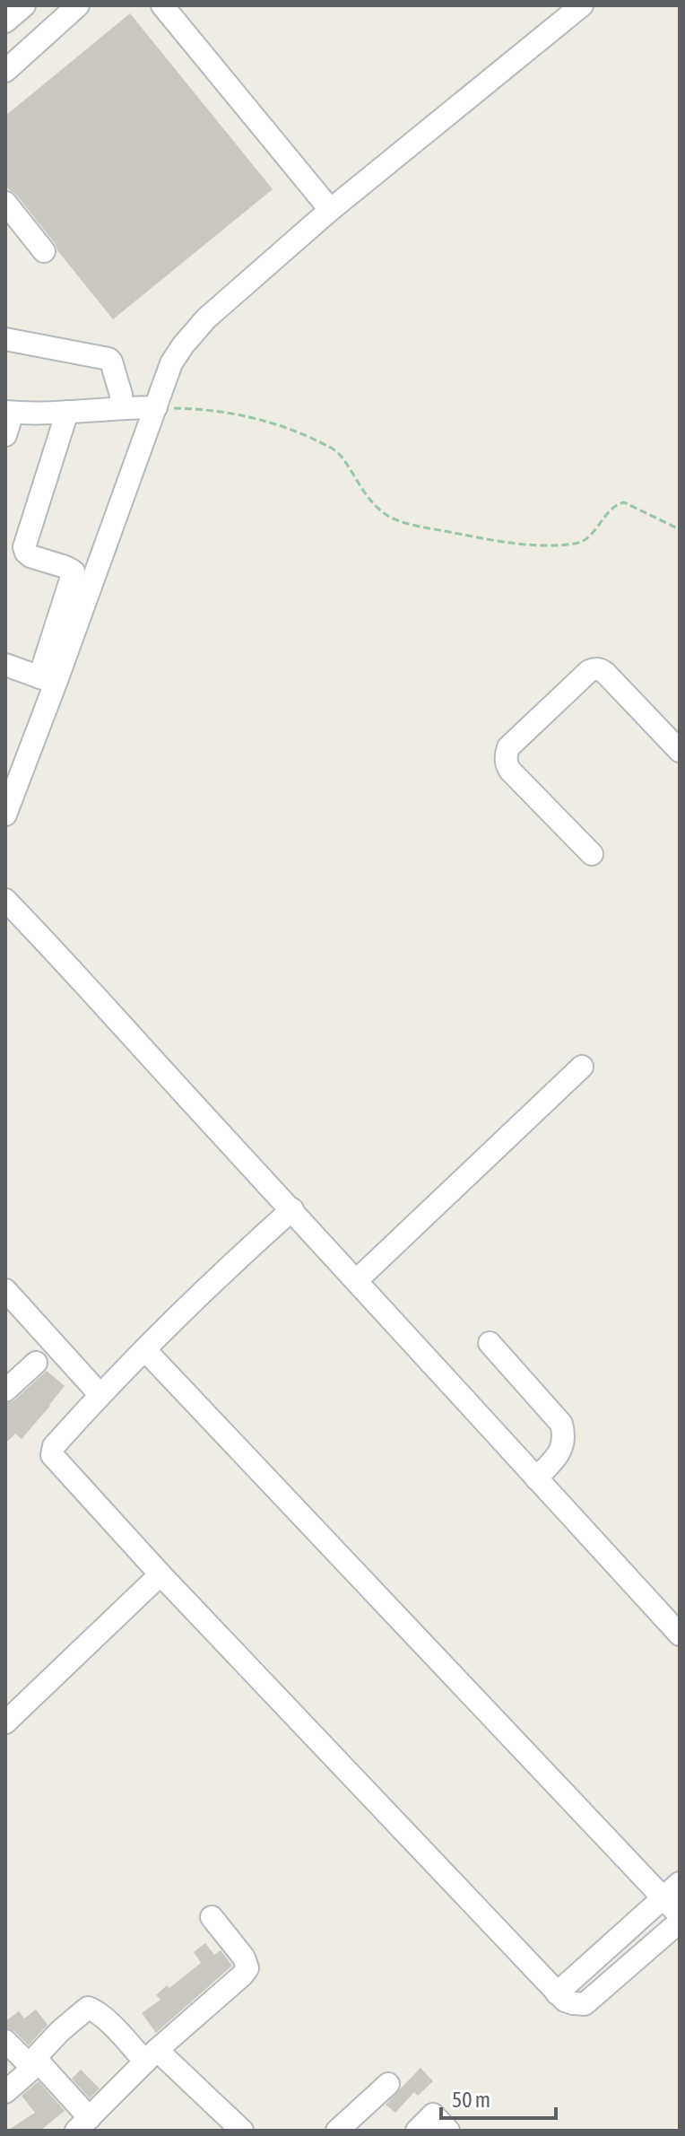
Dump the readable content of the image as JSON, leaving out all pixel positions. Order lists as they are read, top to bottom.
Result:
{
  "scale_bar": "50 m"
}
